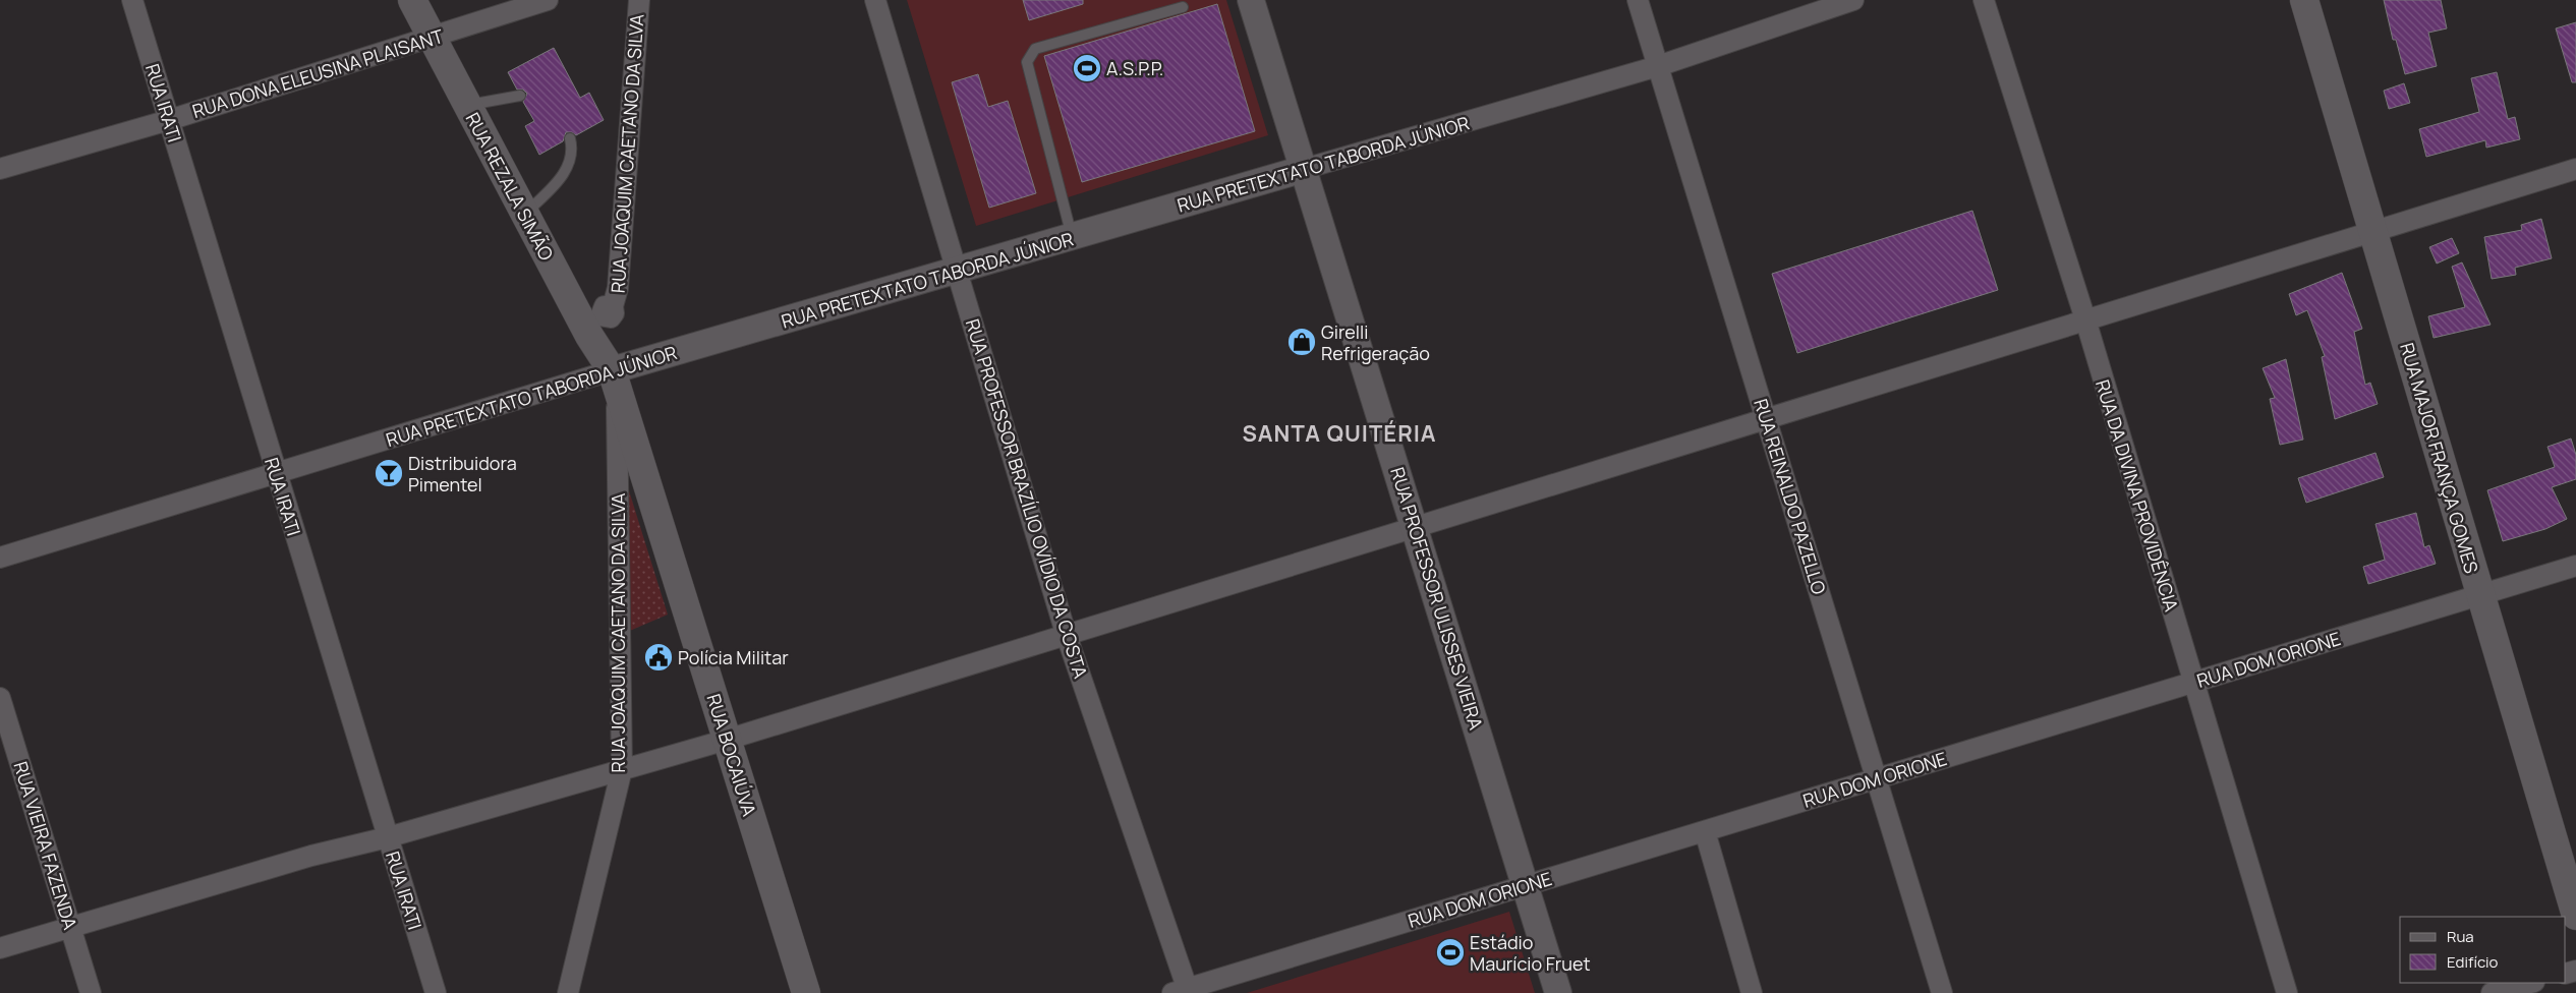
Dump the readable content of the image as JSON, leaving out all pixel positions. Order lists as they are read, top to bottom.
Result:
{
  "streets": {
    "main road": ["RUA REZALA SIMÃO", "RUA MAJOR FRANÇA GOMES", "RUA BOCAIÚVA"],
    "street": [
      "RUA DONA ELEUSINA PLAISANT",
      "RUA IRATI",
      "RUA JOAQUIM CAETANO DA SILVA",
      "RUA PRETEXTATO TABORDA JÚNIOR",
      "RUA DA DIVINA PROVIDÊNCIA",
      "RUA REINALDO PAZELLO",
      "RUA PROFESSOR BRAZÍLIO OVÍDIO DA COSTA",
      "RUA PROFESSOR ULISSES VIEIRA",
      "RUA DOM ORIONE",
      "RUA VIEIRA FAZENDA"
    ]
  },
  "crossings": [
    ["RUA DONA ELEUSINA PLAISANT", "RUA IRATI"],
    ["RUA DONA ELEUSINA PLAISANT", "RUA REZALA SIMÃO"],
    ["RUA IRATI", "RUA PRETEXTATO TABORDA JÚNIOR"],
    ["RUA JOAQUIM CAETANO DA SILVA", "RUA PRETEXTATO TABORDA JÚNIOR"],
    ["RUA JOAQUIM CAETANO DA SILVA", "RUA REZALA SIMÃO"],
    ["RUA JOAQUIM CAETANO DA SILVA", "RUA BOCAIÚVA"],
    ["RUA PRETEXTATO TABORDA JÚNIOR", "RUA REZALA SIMÃO"],
    ["RUA PRETEXTATO TABORDA JÚNIOR", "RUA REINALDO PAZELLO"],
    ["RUA PRETEXTATO TABORDA JÚNIOR", "RUA PROFESSOR BRAZÍLIO OVÍDIO DA COSTA"],
    ["RUA PRETEXTATO TABORDA JÚNIOR", "RUA PROFESSOR ULISSES VIEIRA"],
    ["RUA PRETEXTATO TABORDA JÚNIOR", "RUA BOCAIÚVA"],
    ["RUA REZALA SIMÃO", "RUA BOCAIÚVA"],
    ["RUA MAJOR FRANÇA GOMES", "RUA DOM ORIONE"],
    ["RUA DA DIVINA PROVIDÊNCIA", "RUA DOM ORIONE"],
    ["RUA REINALDO PAZELLO", "RUA DOM ORIONE"],
    ["RUA PROFESSOR BRAZÍLIO OVÍDIO DA COSTA", "RUA DOM ORIONE"],
    ["RUA PROFESSOR ULISSES VIEIRA", "RUA DOM ORIONE"]
  ],
  "districts": ["SANTA QUITÉRIA"],
  "places": {
    "sports": ["A.S.P.P.", "Estádio Maurício Fruet"],
    "shop": ["Girelli Refrigeração"],
    "bar": ["Distribuidora Pimentel"],
    "public building": ["Polícia Militar"]
  },
  "legend": ["Rua", "Edifício"]
}
